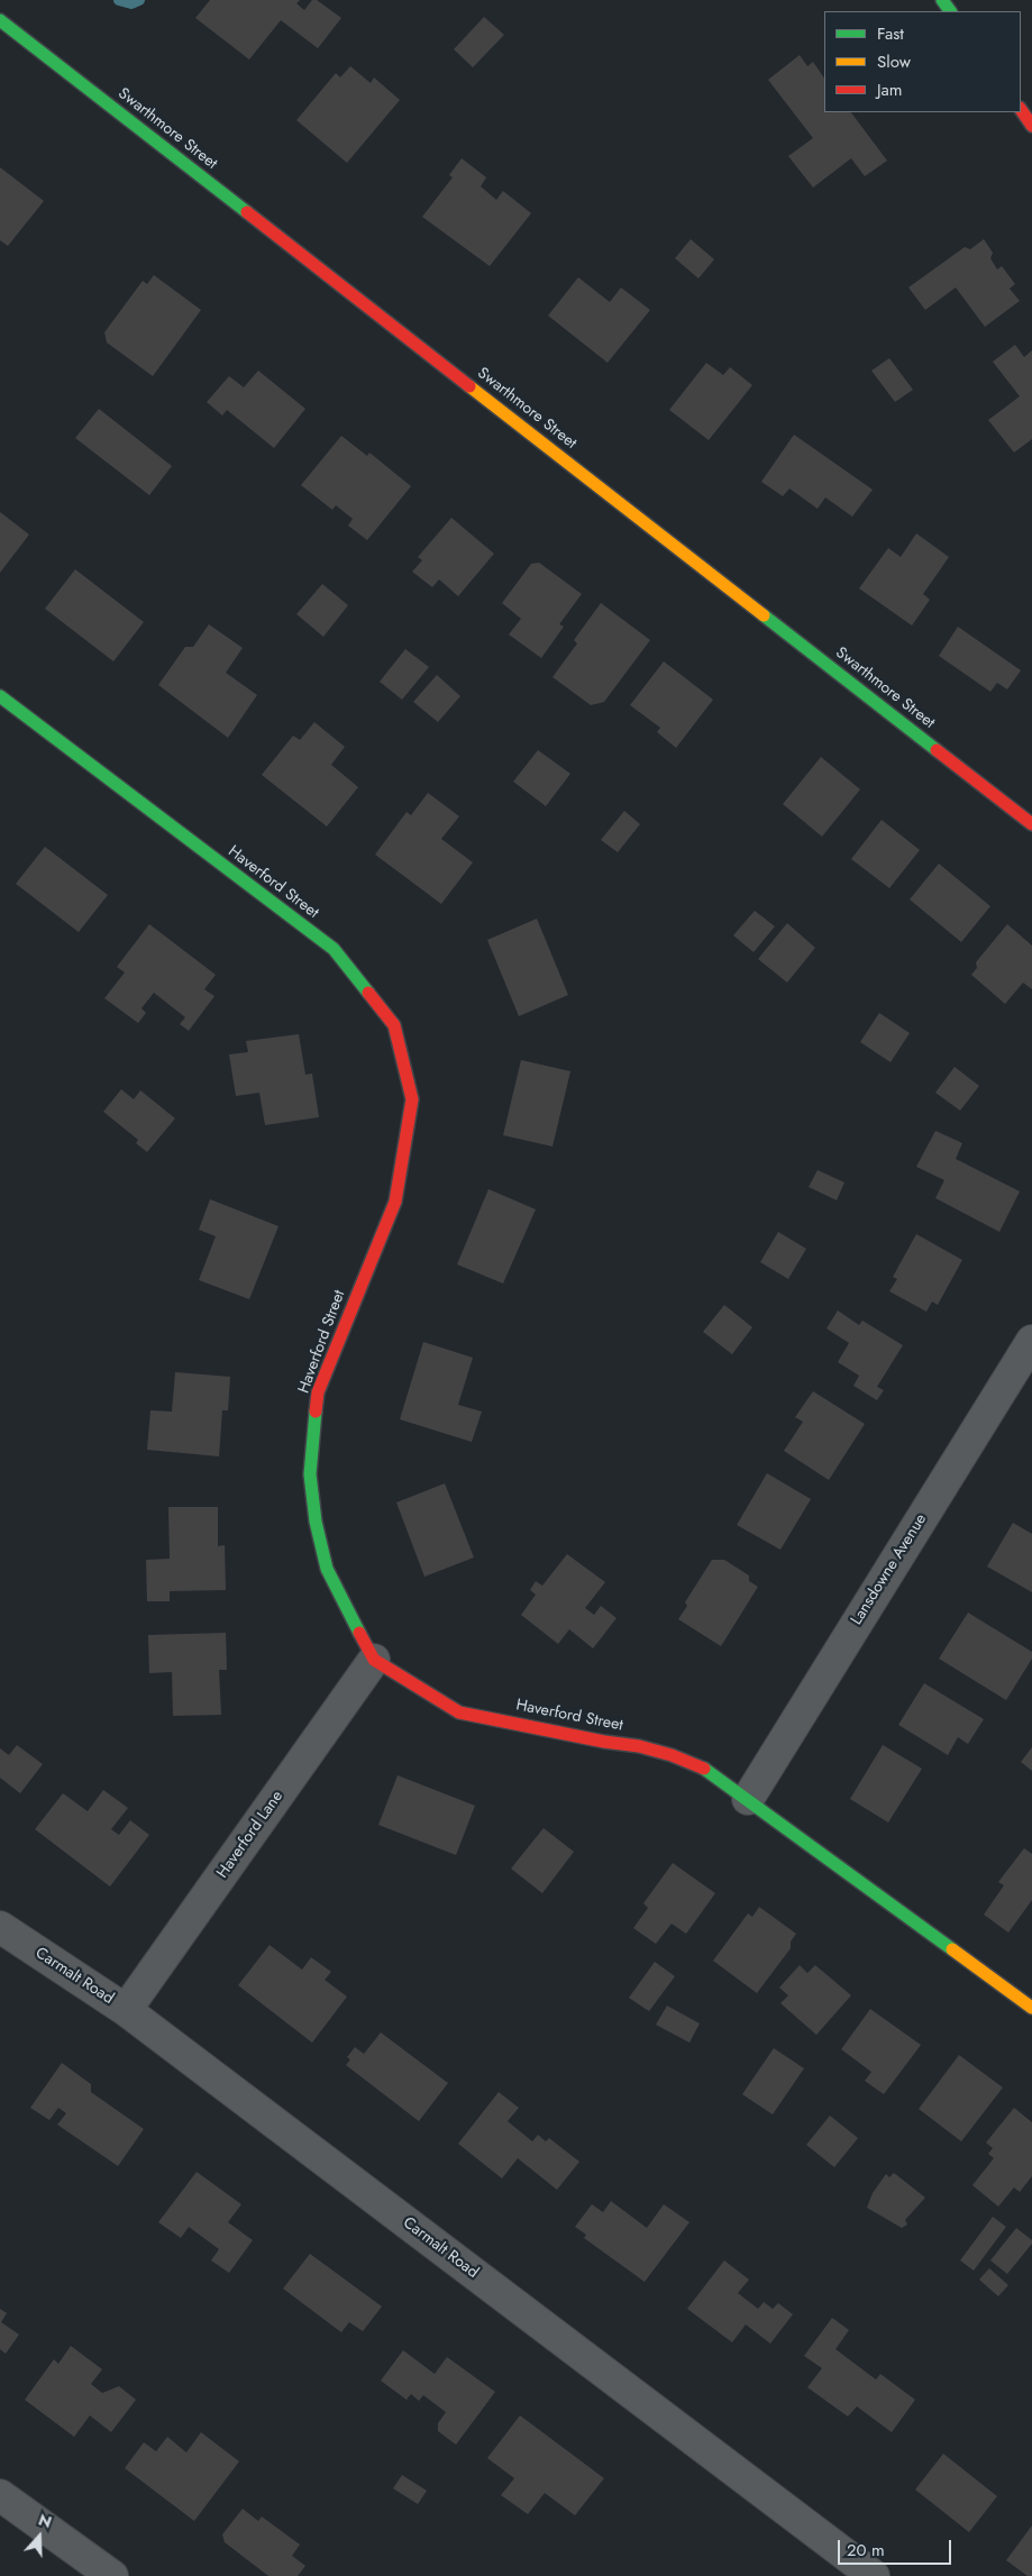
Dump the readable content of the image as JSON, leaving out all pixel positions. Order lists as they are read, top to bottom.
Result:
{
  "streets": {
    "street": [
      "Swarthmore Street",
      "Haverford Street",
      "Lansdowne Avenue",
      "Haverford Lane",
      "Carmalt Road"
    ]
  },
  "crossings": [
    ["Haverford Street", "Lansdowne Avenue"],
    ["Haverford Street", "Haverford Lane"],
    ["Haverford Lane", "Carmalt Road"]
  ],
  "legend": ["Fast", "Slow", "Jam"],
  "scale_bar": "20 m",
  "north": "top"
}
